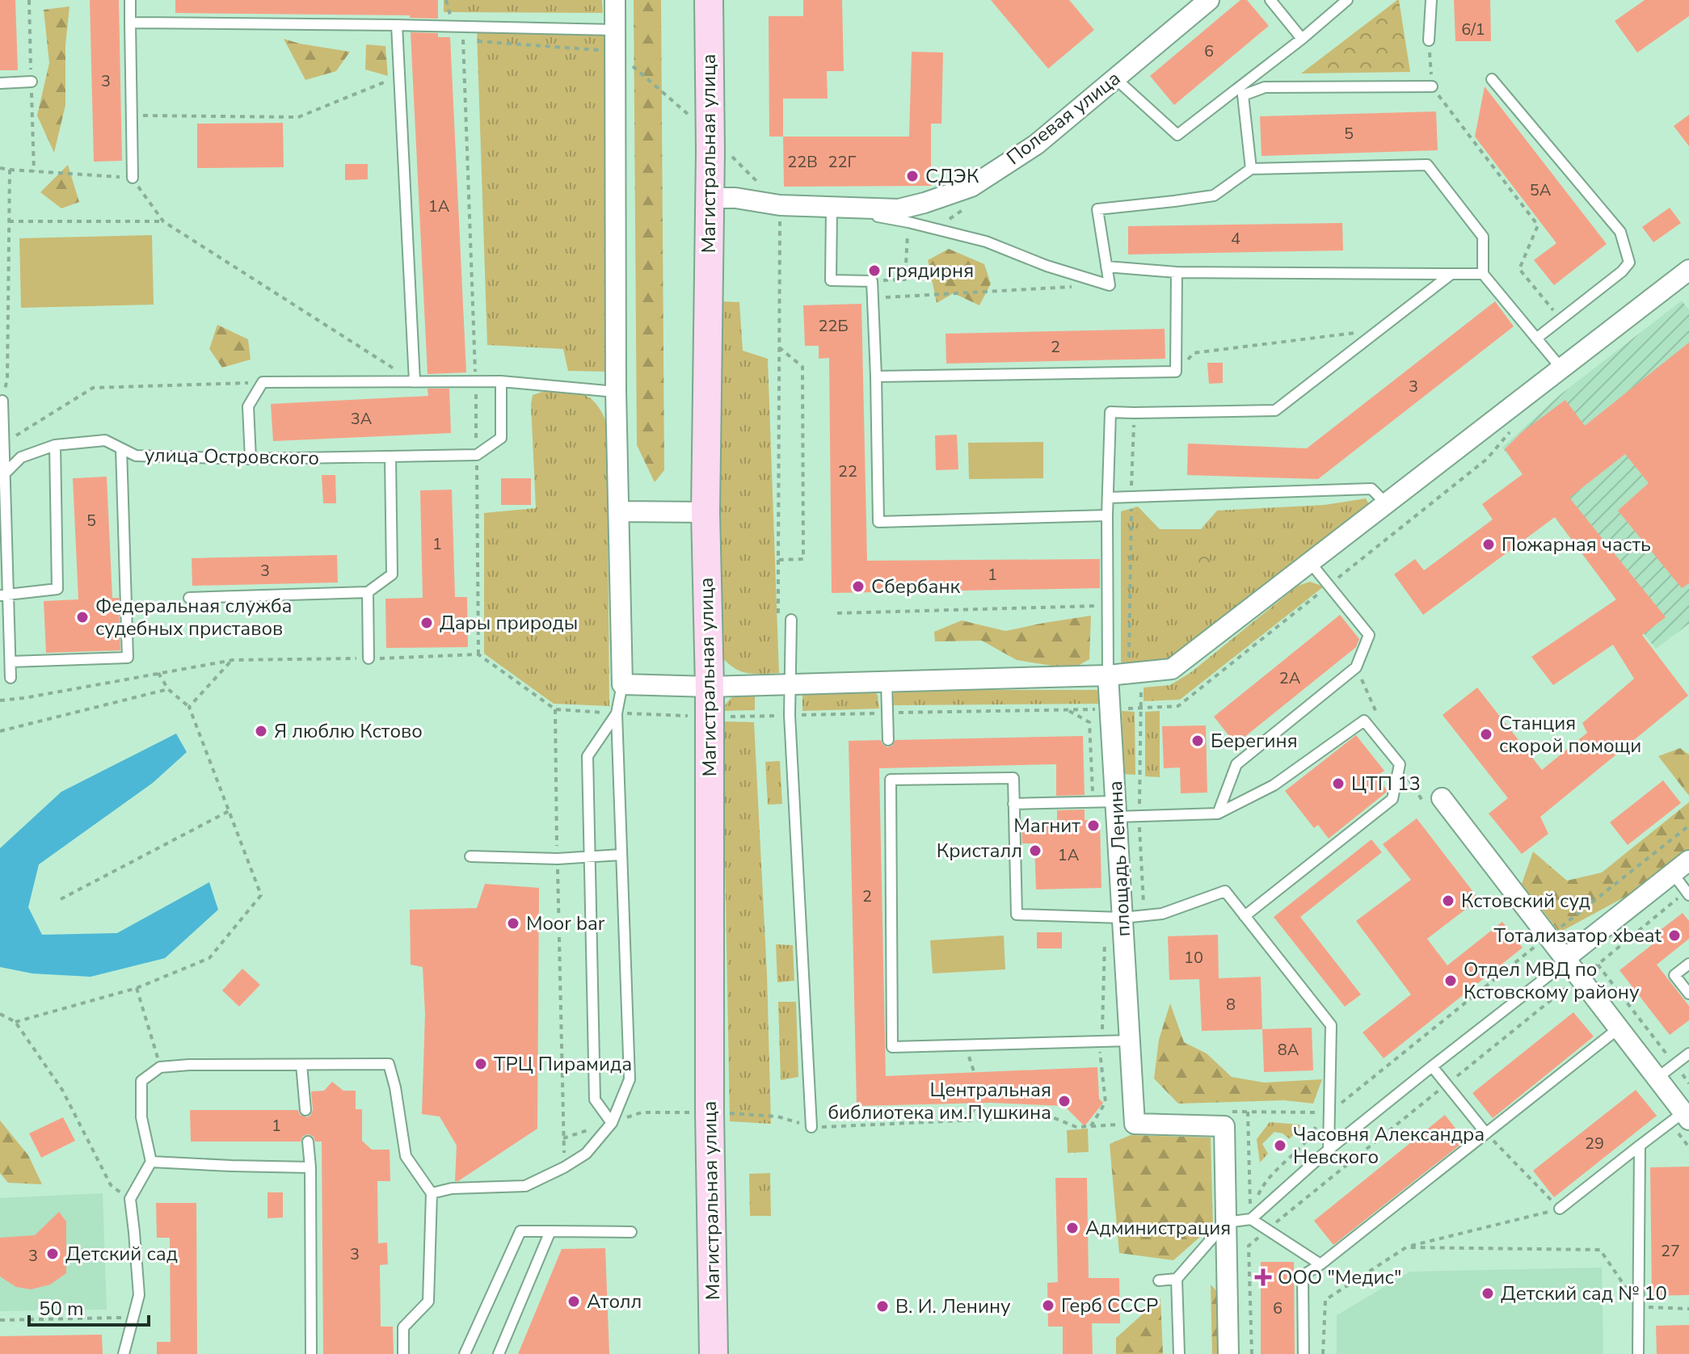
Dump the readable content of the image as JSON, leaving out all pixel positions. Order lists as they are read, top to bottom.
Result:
{
  "streets": {
    "main road": ["Магистральная улица"],
    "street": ["Полевая улица", "площадь Ленина"],
    "lane": ["улица Островского"]
  },
  "crossings": [
    ["Полевая улица", "Магистральная улица"]
  ],
  "places": {
    "other": [
      "СДЭК",
      "грядирня",
      "Пожарная часть",
      "Сбербанк",
      "Федеральная служба судебных приставов",
      "Дары природы",
      "Я люблю Кстово",
      "Станция скорой помощи",
      "Берегиня",
      "ЦТП 13",
      "Магнит",
      "Кристалл",
      "Кстовский суд",
      "Moor bar",
      "Тотализатор xbeat",
      "Отдел МВД по Кстовскому району",
      "ТРЦ Пирамида",
      "Центральная библиотека им.Пушкина",
      "Часовня Александра Невского",
      "Администрация",
      "Детский сад",
      "Детский сад № 10",
      "Атолл",
      "Герб СССР",
      "В. И. Ленину"
    ],
    "health": ["ООО \"Медис\""]
  },
  "house_numbers": [
    "6/1",
    "6",
    "3",
    "5",
    "22В",
    "22Г",
    "5А",
    "1А",
    "4",
    "22Б",
    "2",
    "3",
    "3А",
    "22",
    "5",
    "1",
    "3",
    "1",
    "2А",
    "1А",
    "2",
    "10",
    "8",
    "8А",
    "1",
    "29",
    "27",
    "3",
    "3",
    "6"
  ],
  "scale_bar": "50 m"
}
